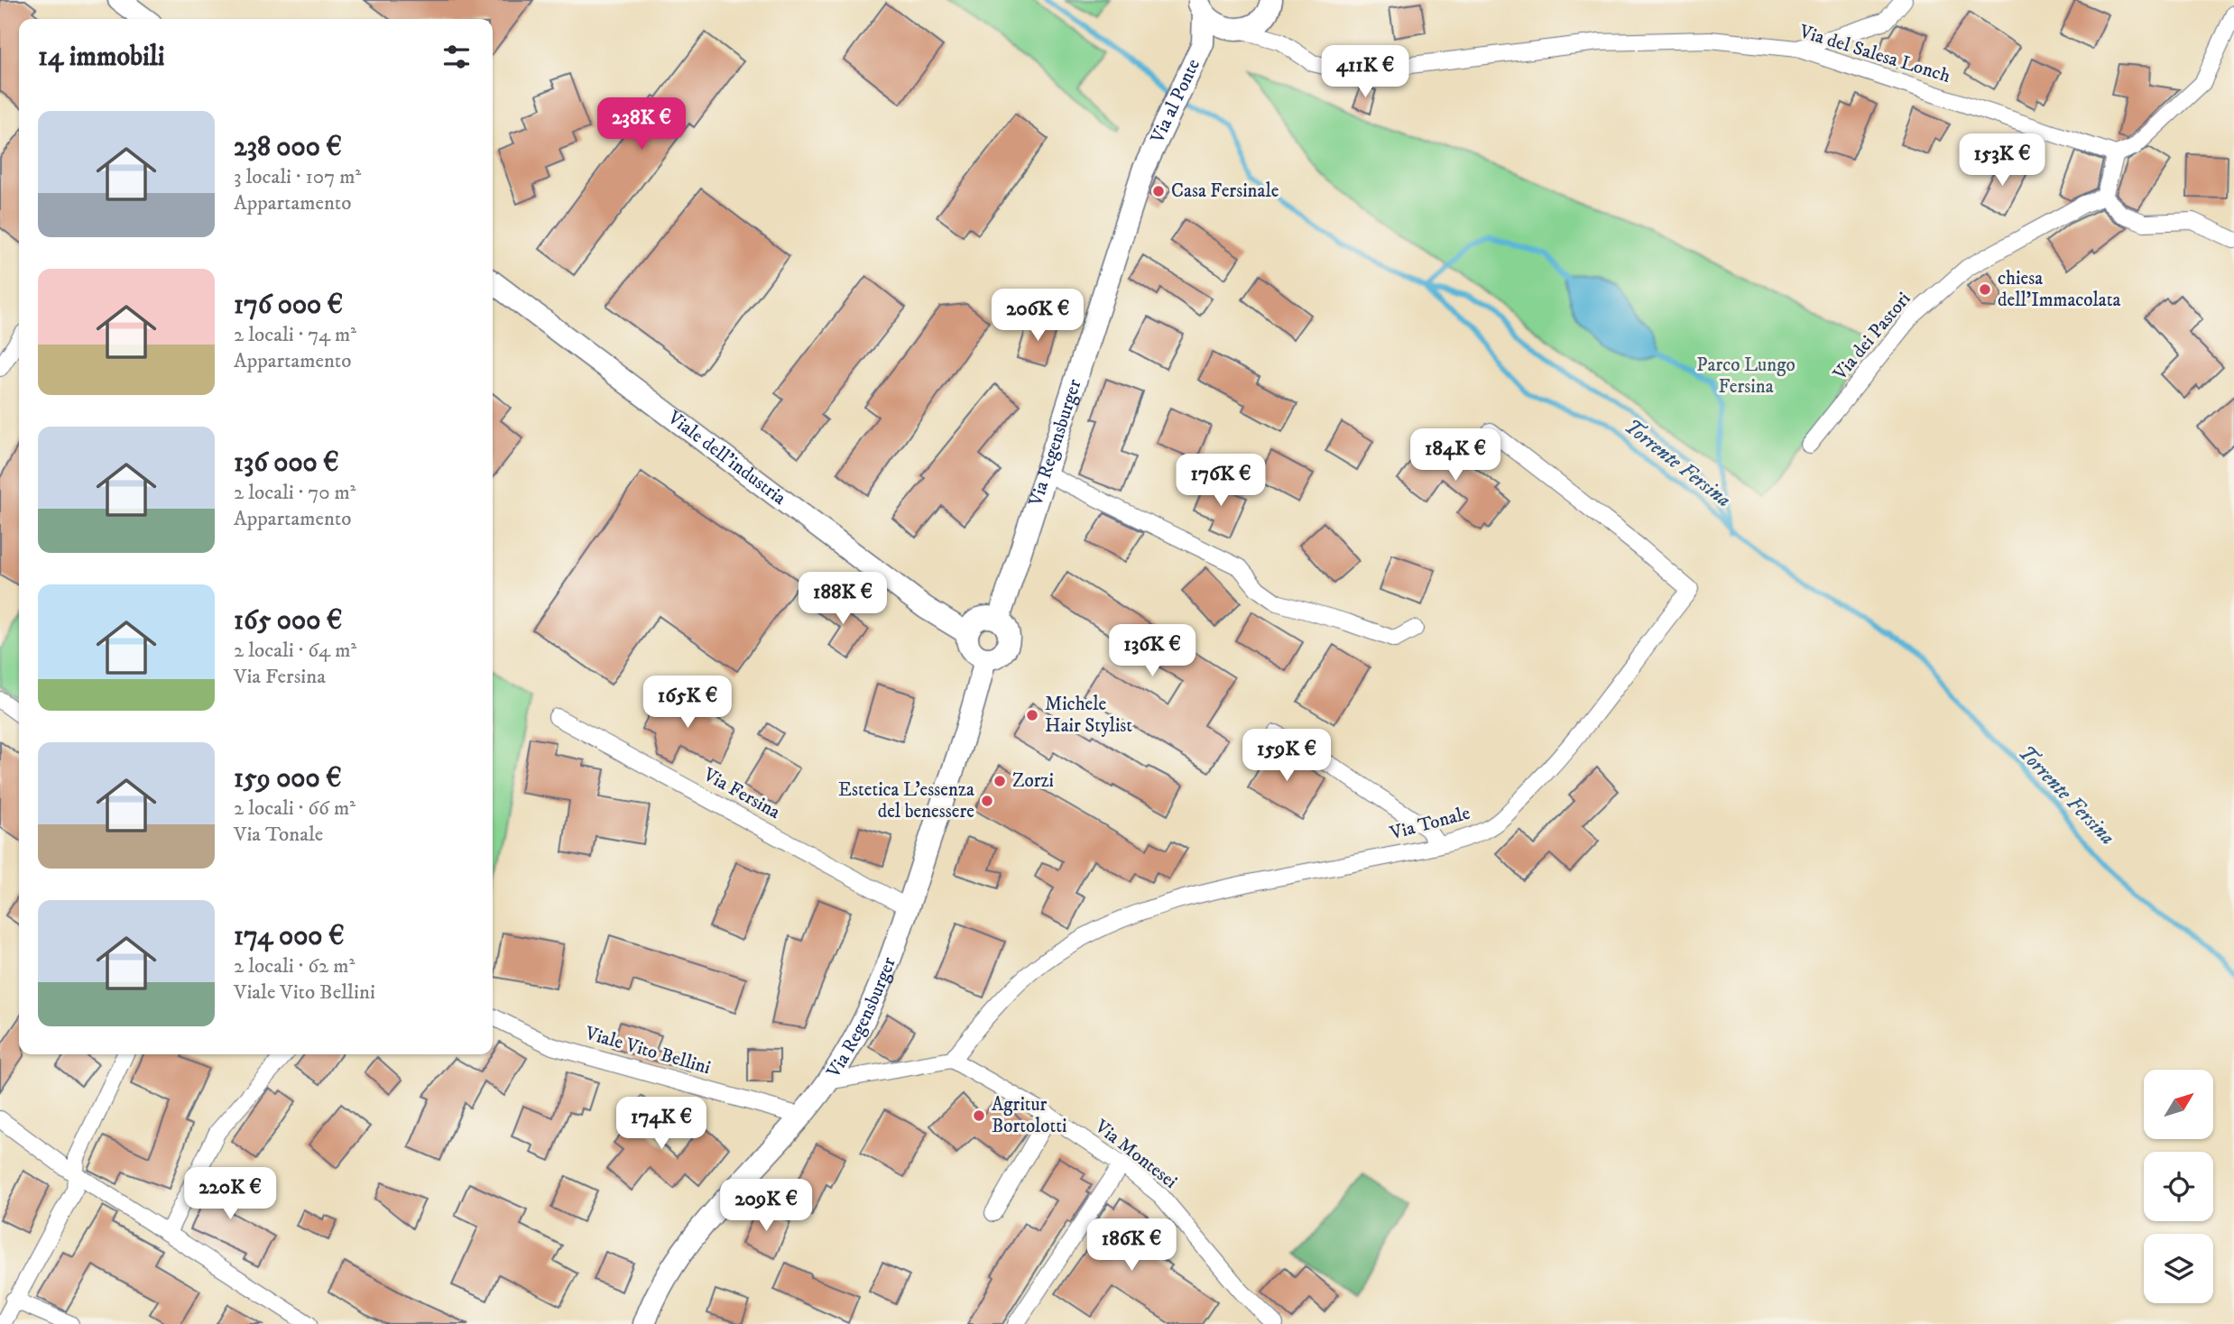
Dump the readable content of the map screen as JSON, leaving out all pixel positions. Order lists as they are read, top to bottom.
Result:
{
  "streets": {
    "main road": ["Via al Ponte", "Via Regensburger", "Viale dell'industria"],
    "street": [
      "Via del Salesa Lonch",
      "Via dei Pastori",
      "Via Fersina",
      "Via Tonale",
      "Viale Vito Bellini",
      "Via Montesei"
    ]
  },
  "crossings": [
    ["Via del Salesa Lonch", "Via al Ponte"],
    ["Via al Ponte", "Via Regensburger"],
    ["Via Regensburger", "Viale dell'industria"],
    ["Via Regensburger", "Via Fersina"],
    ["Via Regensburger", "Viale Vito Bellini"],
    ["Via Tonale", "Via Montesei"]
  ],
  "water": ["Torrente Fersina"],
  "parks": ["Parco Lungo Fersina"],
  "places": [
    "Casa Fersinale",
    "chiesa dell'Immacolata",
    "Michele Hair Stylist",
    "Zorzi",
    "Estetica L'essenza del benessere",
    "Agritur Bortolotti"
  ],
  "north": "top right",
  "page": {
    "heading": "14 immobili",
    "price": [
      "411K €",
      "238K €",
      "153K €",
      "206K €",
      "184K €",
      "176K €",
      "188K €",
      "136K €",
      "165K €",
      "159K €",
      "174K €",
      "220K €",
      "209K €",
      "186K €"
    ],
    "list": [
      {
        "name": "238 000 €",
        "note": "3 locali · 107 m² · Appartamento"
      },
      {
        "name": "176 000 €",
        "note": "2 locali · 74 m² · Appartamento"
      },
      {
        "name": "136 000 €",
        "note": "2 locali · 70 m² · Appartamento"
      },
      {
        "name": "165 000 €",
        "note": "2 locali · 64 m² · Via Fersina"
      },
      {
        "name": "159 000 €",
        "note": "2 locali · 66 m² · Via Tonale"
      },
      {
        "name": "174 000 €",
        "note": "2 locali · 62 m² · Viale Vito Bellini"
      }
    ]
  }
}
